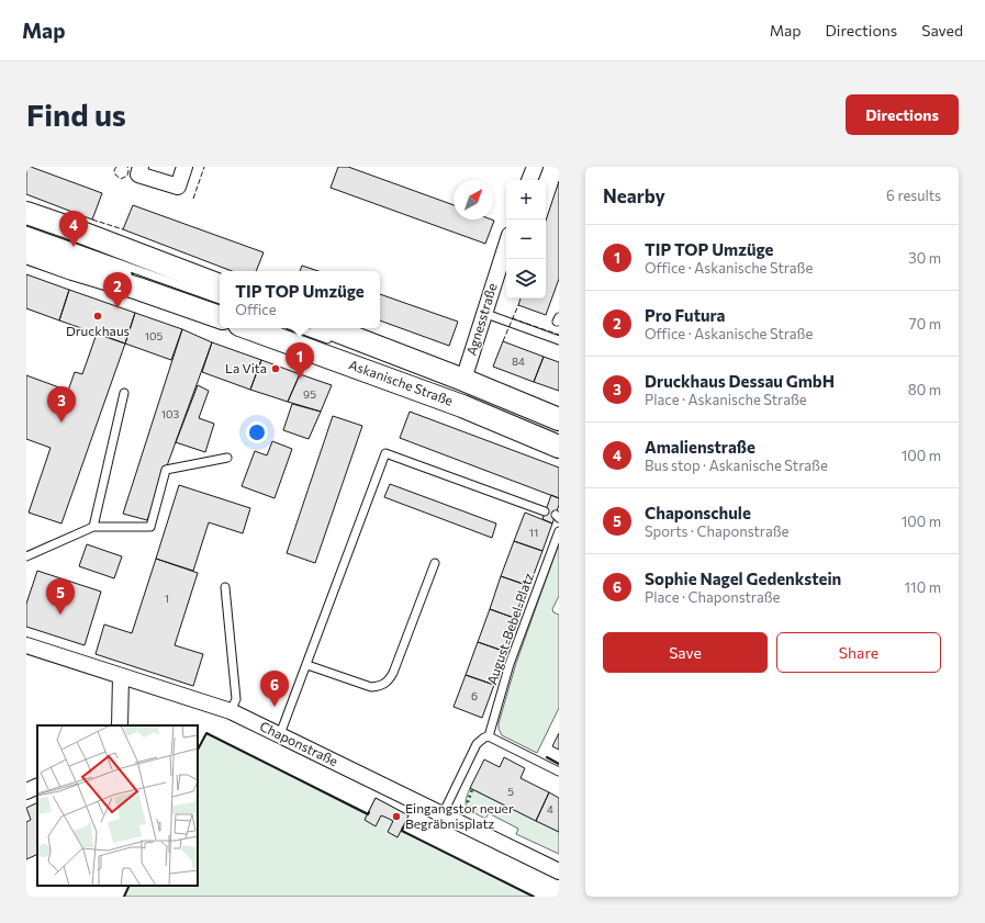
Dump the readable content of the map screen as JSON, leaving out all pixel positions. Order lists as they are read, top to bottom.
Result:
{
  "streets": {
    "main road": ["Askanische Straße"],
    "street": ["Agnesstraße", "Chaponstraße"],
    "lane": ["August-Bebel-Platz"]
  },
  "crossings": [
    ["Agnesstraße", "Askanische Straße"]
  ],
  "places": ["Druckhaus", "La Vita", "Eingangstor neuer Begräbnisplatz"],
  "house_numbers": [
    "105",
    "84",
    "95",
    "103",
    "11",
    "1",
    "6",
    "5",
    "4"
  ],
  "north": "top right",
  "page": {
    "header": "Map",
    "nav": ["Map", "Directions", "Saved"],
    "buttons": [
      "Directions",
      ["Save", "Share"]
    ],
    "title": "Find us",
    "heading": ["Nearby", "6 results"],
    "map_buttons": ["+", "−"],
    "pins": [
      "4",
      "2",
      "1",
      "3",
      "5",
      "6"
    ],
    "list": [
      {
        "mark": "1",
        "name": "TIP TOP Umzüge",
        "note": "Office · Askanische Straße",
        "value": "30 m"
      },
      {
        "mark": "2",
        "name": "Pro Futura",
        "note": "Office · Askanische Straße",
        "value": "70 m"
      },
      {
        "mark": "3",
        "name": "Druckhaus Dessau GmbH",
        "note": "Place · Askanische Straße",
        "value": "80 m"
      },
      {
        "mark": "4",
        "name": "Amalienstraße",
        "note": "Bus stop · Askanische Straße",
        "value": "100 m"
      },
      {
        "mark": "5",
        "name": "Chaponschule",
        "note": "Sports · Chaponstraße",
        "value": "100 m"
      },
      {
        "mark": "6",
        "name": "Sophie Nagel Gedenkstein",
        "note": "Place · Chaponstraße",
        "value": "110 m"
      }
    ],
    "popup": ["TIP TOP Umzüge", "Office"]
  }
}
